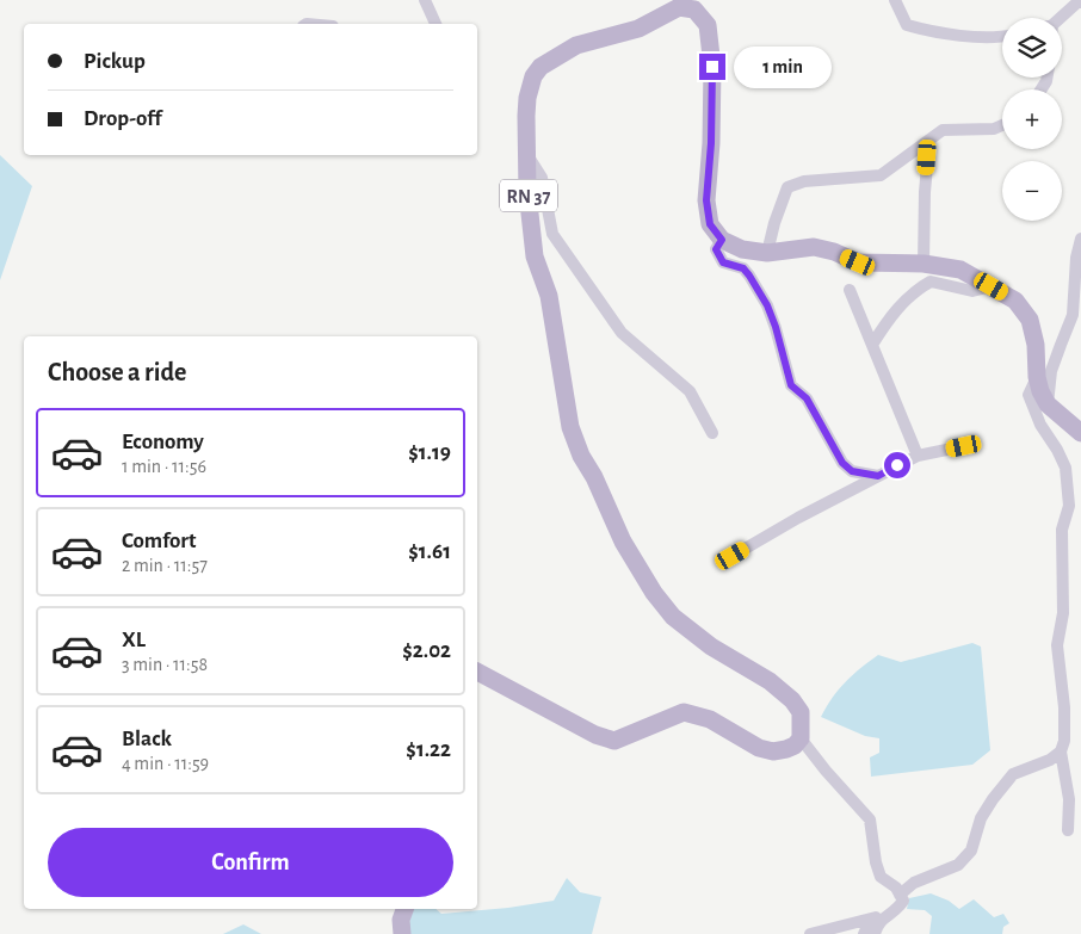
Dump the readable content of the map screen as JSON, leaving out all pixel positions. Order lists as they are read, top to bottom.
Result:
{
  "streets": {
    "main road": ["RN 37"]
  },
  "page": {
    "map_buttons": ["+", "−"],
    "banner": ["Pickup", "Drop-off"],
    "bubble": "1 min",
    "heading": "Choose a ride",
    "list": [
      {
        "name": "Economy",
        "note": "1 min · 11:56",
        "value": "$1.19"
      },
      {
        "name": "Comfort",
        "note": "2 min · 11:57",
        "value": "$1.61"
      },
      {
        "name": "XL",
        "note": "3 min · 11:58",
        "value": "$2.02"
      },
      {
        "name": "Black",
        "note": "4 min · 11:59",
        "value": "$1.22"
      }
    ],
    "buttons": "Confirm"
  }
}
